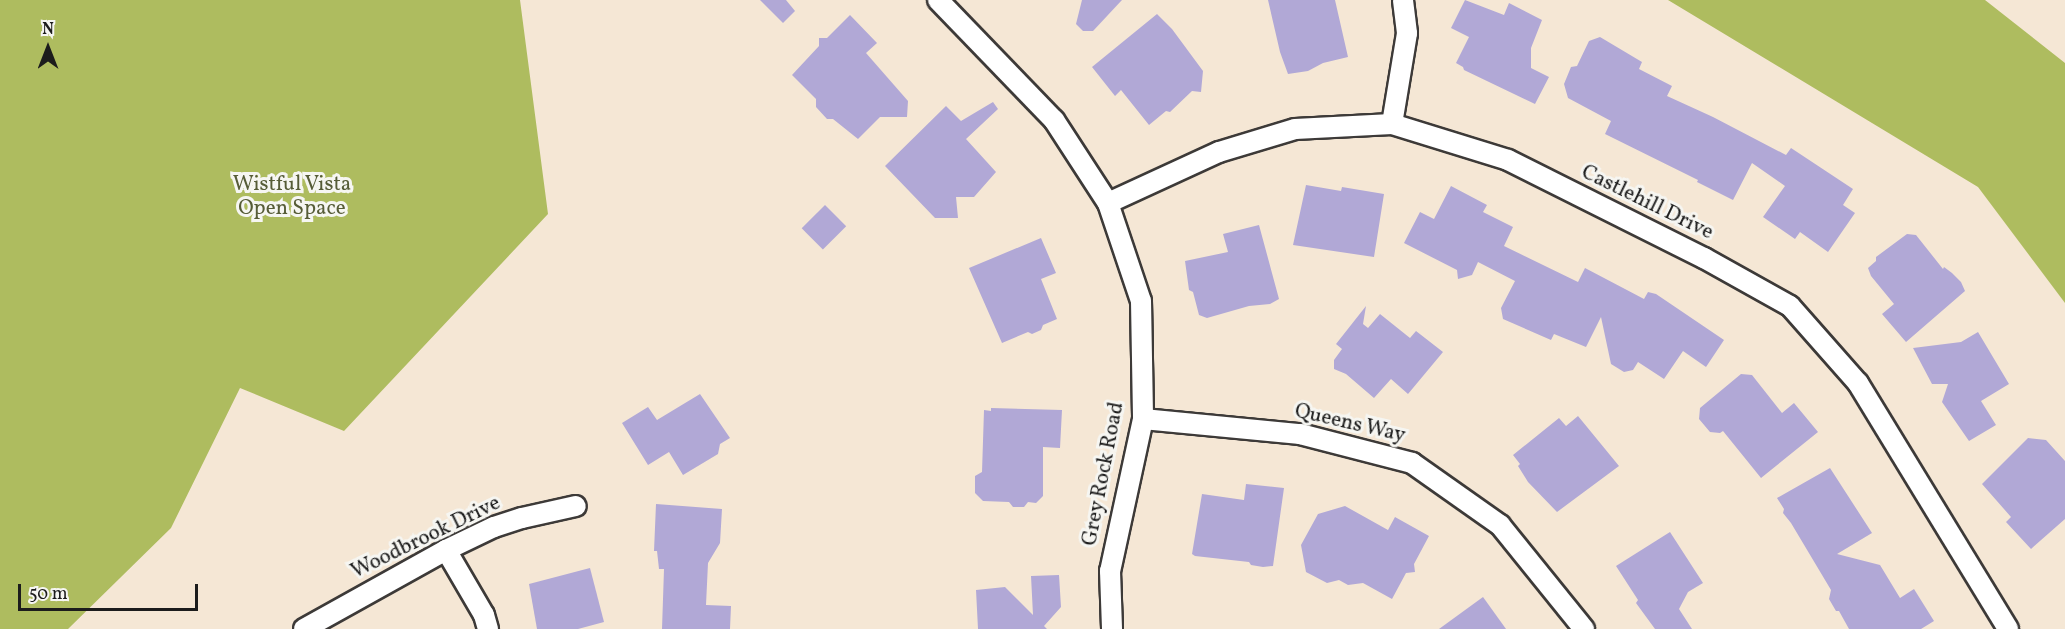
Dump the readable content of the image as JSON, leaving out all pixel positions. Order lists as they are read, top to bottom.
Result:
{
  "streets": {
    "street": [
      "Castlehill Drive",
      "Queens Way",
      "Grey Rock Road",
      "Woodbrook Drive"
    ]
  },
  "crossings": [
    ["Castlehill Drive", "Grey Rock Road"],
    ["Queens Way", "Grey Rock Road"]
  ],
  "parks": ["Wistful Vista Open Space"],
  "scale_bar": "50 m",
  "north": "top"
}
